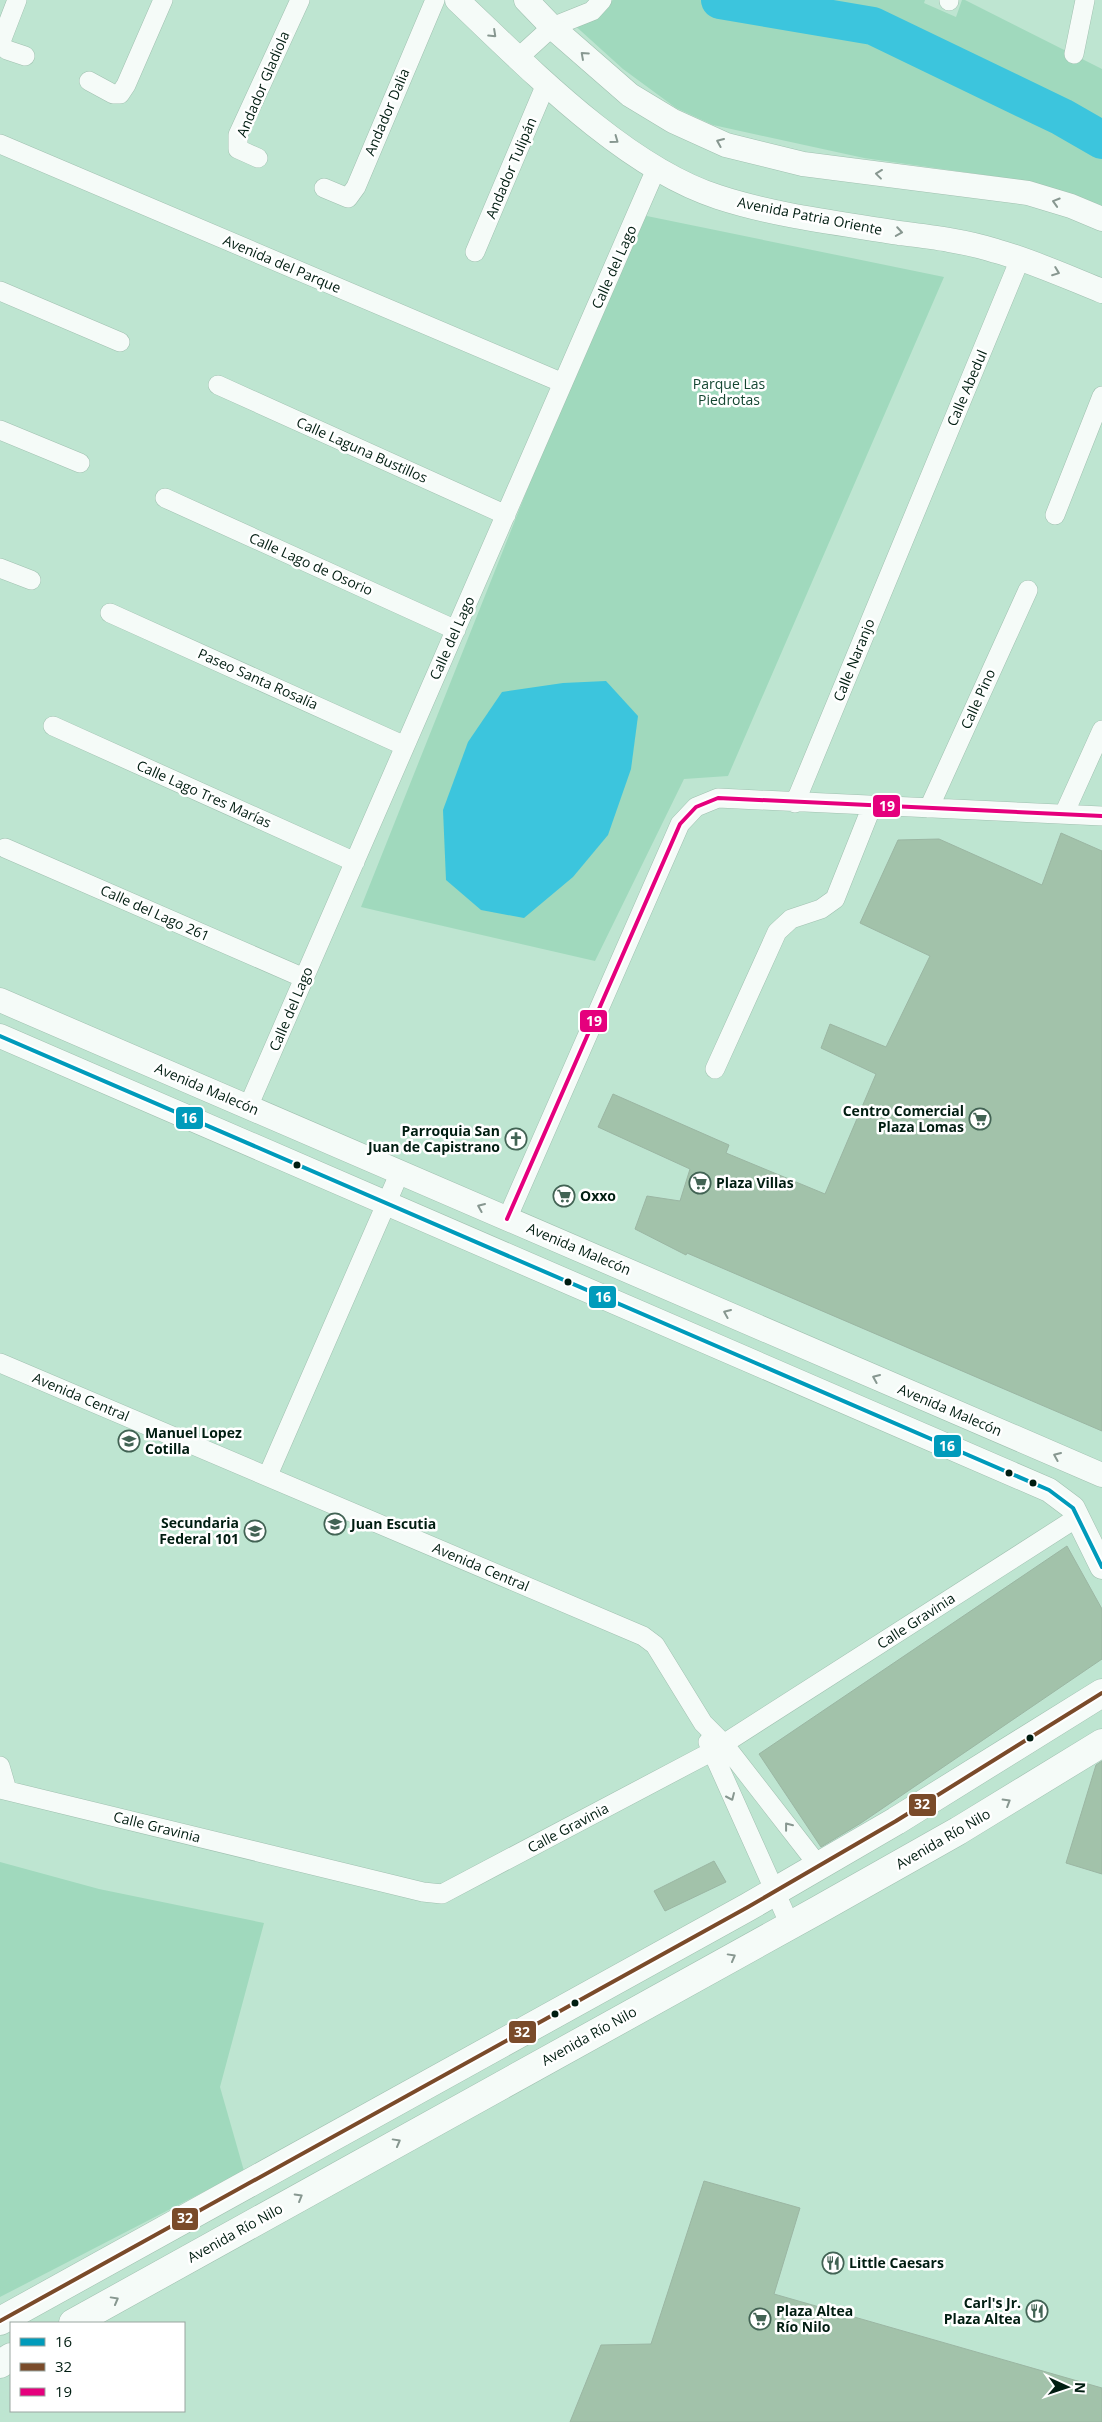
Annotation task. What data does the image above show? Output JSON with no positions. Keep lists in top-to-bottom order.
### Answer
{
  "streets": {
    "main road": ["Avenida Río Nilo"],
    "street": [
      "Andador Gladiola",
      "Andador Dalia",
      "Andador Tulipán",
      "Avenida Patria Oriente",
      "Avenida del Parque",
      "Calle del Lago",
      "Calle Abedul",
      "Calle Laguna Bustillos",
      "Calle Lago de Osorio",
      "Calle Naranjo",
      "Paseo Santa Rosalía",
      "Calle Pino",
      "Calle Lago Tres Marías",
      "Calle del Lago 261",
      "Avenida Malecón",
      "Avenida Central",
      "Calle Gravinia"
    ]
  },
  "crossings": [
    ["Andador Tulipán", "Avenida Patria Oriente"],
    ["Avenida Patria Oriente", "Calle del Lago"],
    ["Avenida Patria Oriente", "Calle Abedul"],
    ["Avenida del Parque", "Calle del Lago"],
    ["Calle del Lago", "Calle Laguna Bustillos"],
    ["Calle del Lago", "Calle Lago de Osorio"],
    ["Calle del Lago", "Paseo Santa Rosalía"],
    ["Calle del Lago", "Calle Lago Tres Marías"],
    ["Calle del Lago", "Calle del Lago 261"],
    ["Calle del Lago", "Avenida Malecón"],
    ["Calle Abedul", "Calle Naranjo"],
    ["Avenida Central", "Calle Gravinia"],
    ["Avenida Central", "Avenida Río Nilo"]
  ],
  "parks": ["Parque Las Piedrotas"],
  "places": {
    "supermarket": [
      "Centro Comercial Plaza Lomas",
      "Plaza Villas",
      "Oxxo",
      "Plaza Altea Río Nilo"
    ],
    "church": ["Parroquia San Juan de Capistrano"],
    "school or university": ["Manuel Lopez Cotilla", "Juan Escutia", "Secundaria Federal 101"],
    "restaurant": ["Little Caesars", "Carl's Jr. Plaza Altea"]
  },
  "lines": ["transit line 19", "transit line 16", "transit line 32"],
  "legend": ["16", "32", "19"],
  "north": "right"
}
